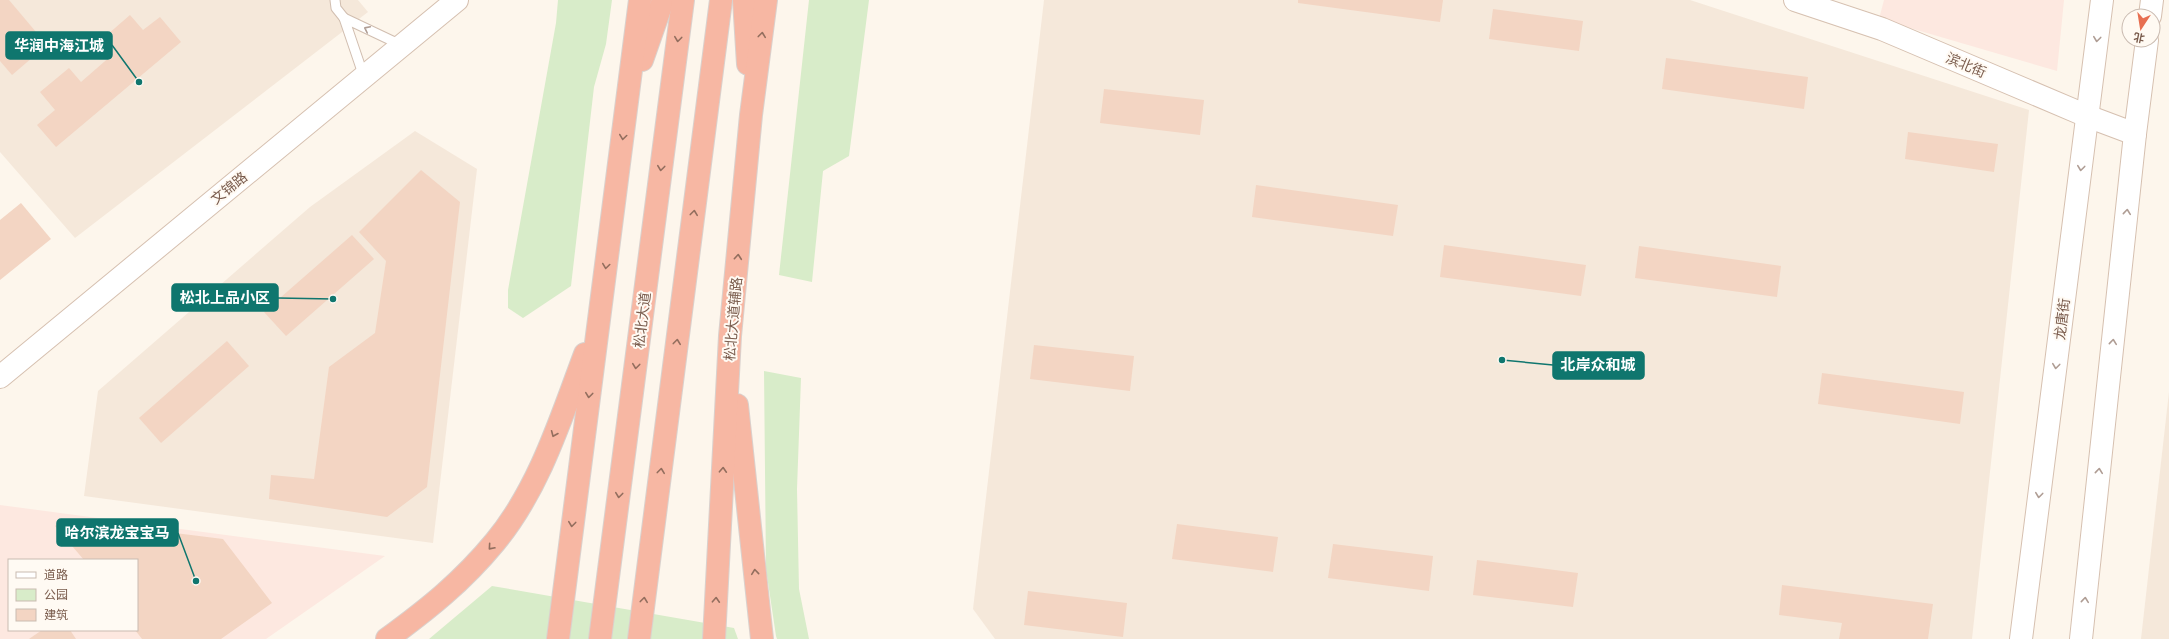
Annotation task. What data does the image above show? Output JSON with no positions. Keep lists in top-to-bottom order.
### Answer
{
  "streets": {
    "highway": ["松北大道辅路", "松北大道"],
    "street": ["滨北街", "文锦路", "龙唐街"]
  },
  "crossings": [
    ["滨北街", "龙唐街"]
  ],
  "places": [
    "华润中海江城",
    "松北上品小区",
    "北岸众和城",
    "哈尔滨龙宝宝马"
  ],
  "legend": ["道路", "公园", "建筑"],
  "north": "bottom"
}
